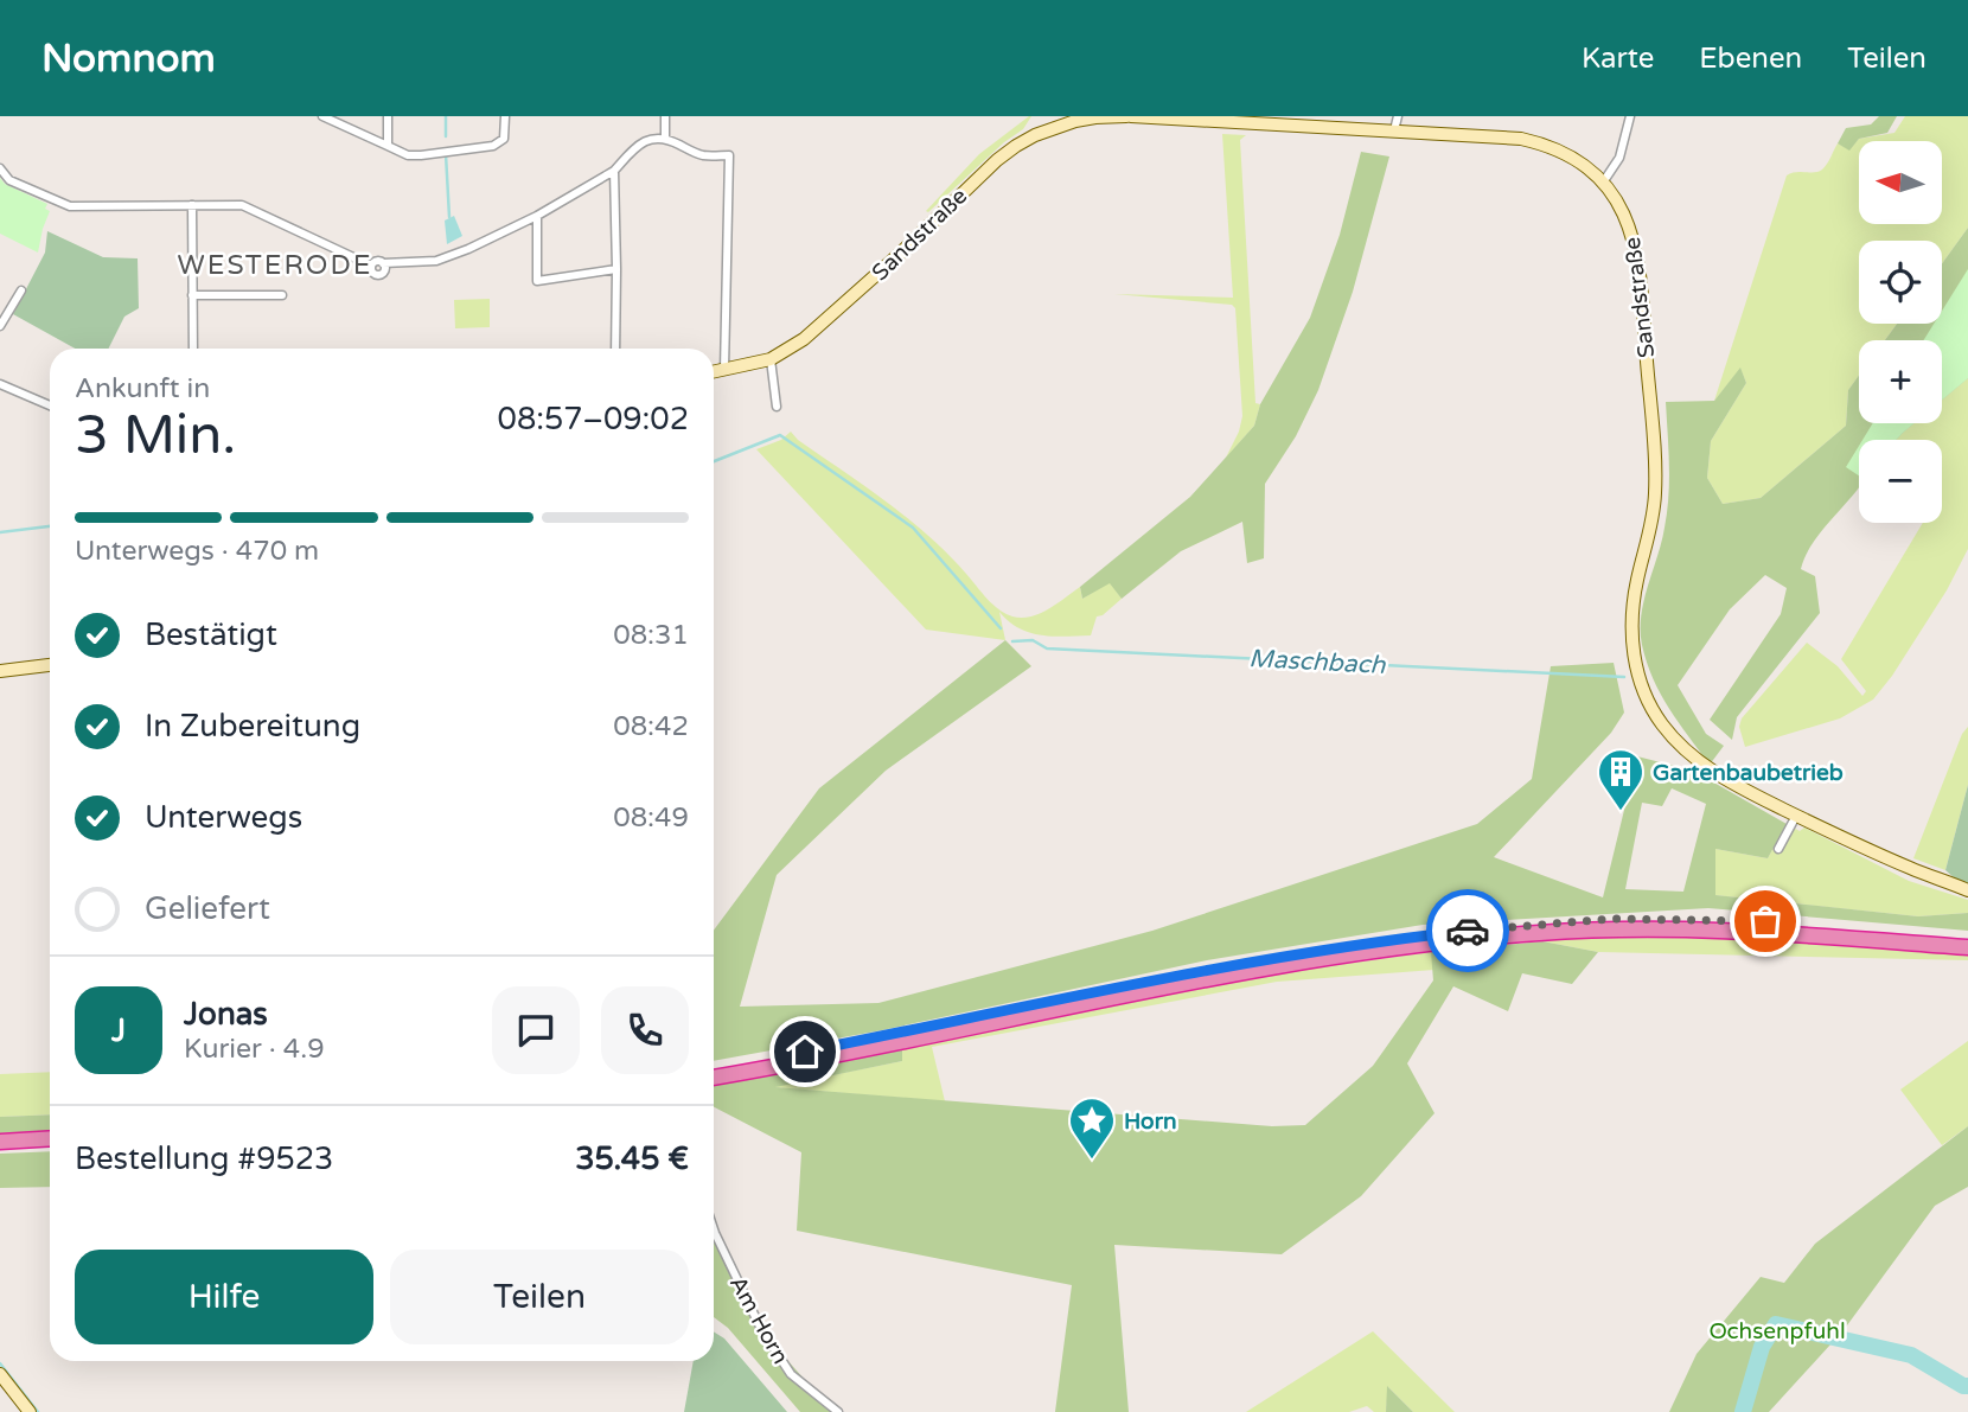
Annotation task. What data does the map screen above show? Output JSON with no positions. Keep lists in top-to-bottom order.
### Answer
{
  "streets": {
    "street": ["Sandstraße", "Am Horn"]
  },
  "districts": ["WESTERODE"],
  "water": ["Maschbach"],
  "parks": ["Ochsenpfuhl"],
  "places": {
    "building": ["Gartenbaubetrieb"],
    "place": ["Horn"]
  },
  "north": "left",
  "page": {
    "header": "Nomnom",
    "nav": ["Karte", "Ebenen", "Teilen"],
    "map_buttons": ["+", "−"],
    "heading": ["3 Min.", "Ankunft in", "08:57–09:02"],
    "panel": [
      "Jonas",
      "Kurier · 4.9",
      "Bestellung #9523",
      "35.45 €"
    ],
    "bar": "Unterwegs · 470 m",
    "list": [
      ["Bestätigt", "08:31"],
      ["In Zubereitung", "08:42"],
      ["Unterwegs", "08:49"],
      "Geliefert"
    ],
    "round": "J",
    "buttons": ["Hilfe", "Teilen"]
  }
}
